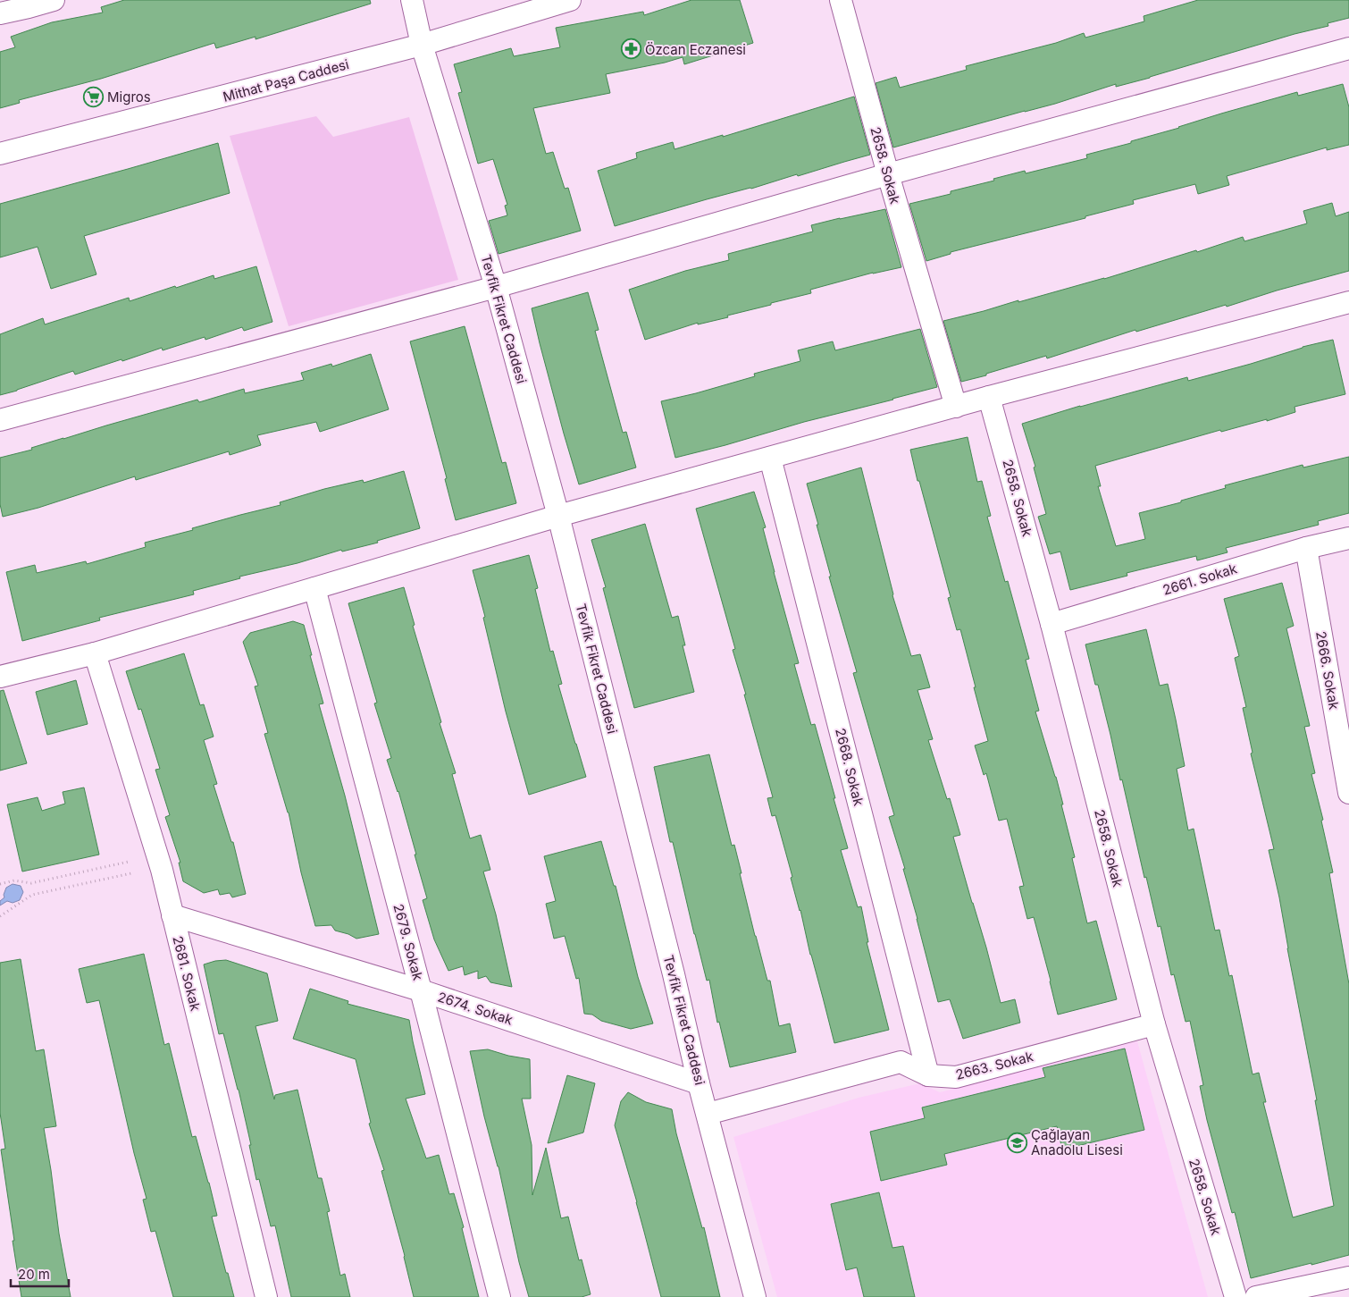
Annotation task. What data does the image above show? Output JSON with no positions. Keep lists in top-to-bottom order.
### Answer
{
  "streets": {
    "street": [
      "Mithat Paşa Caddesi",
      "2658. Sokak",
      "Tevfik Fikret Caddesi",
      "2661. Sokak",
      "2666. Sokak",
      "2668. Sokak",
      "2679. Sokak",
      "2681. Sokak",
      "2674. Sokak",
      "2663. Sokak"
    ]
  },
  "crossings": [
    ["Mithat Paşa Caddesi", "Tevfik Fikret Caddesi"],
    ["2658. Sokak", "2661. Sokak"],
    ["2658. Sokak", "2663. Sokak"],
    ["Tevfik Fikret Caddesi", "2674. Sokak"],
    ["Tevfik Fikret Caddesi", "2663. Sokak"],
    ["2661. Sokak", "2666. Sokak"],
    ["2668. Sokak", "2663. Sokak"],
    ["2679. Sokak", "2674. Sokak"],
    ["2681. Sokak", "2674. Sokak"]
  ],
  "places": {
    "pharmacy": ["Özcan Eczanesi"],
    "supermarket": ["Migros"],
    "school or university": ["Çağlayan Anadolu Lisesi"]
  },
  "scale_bar": "20 m"
}
